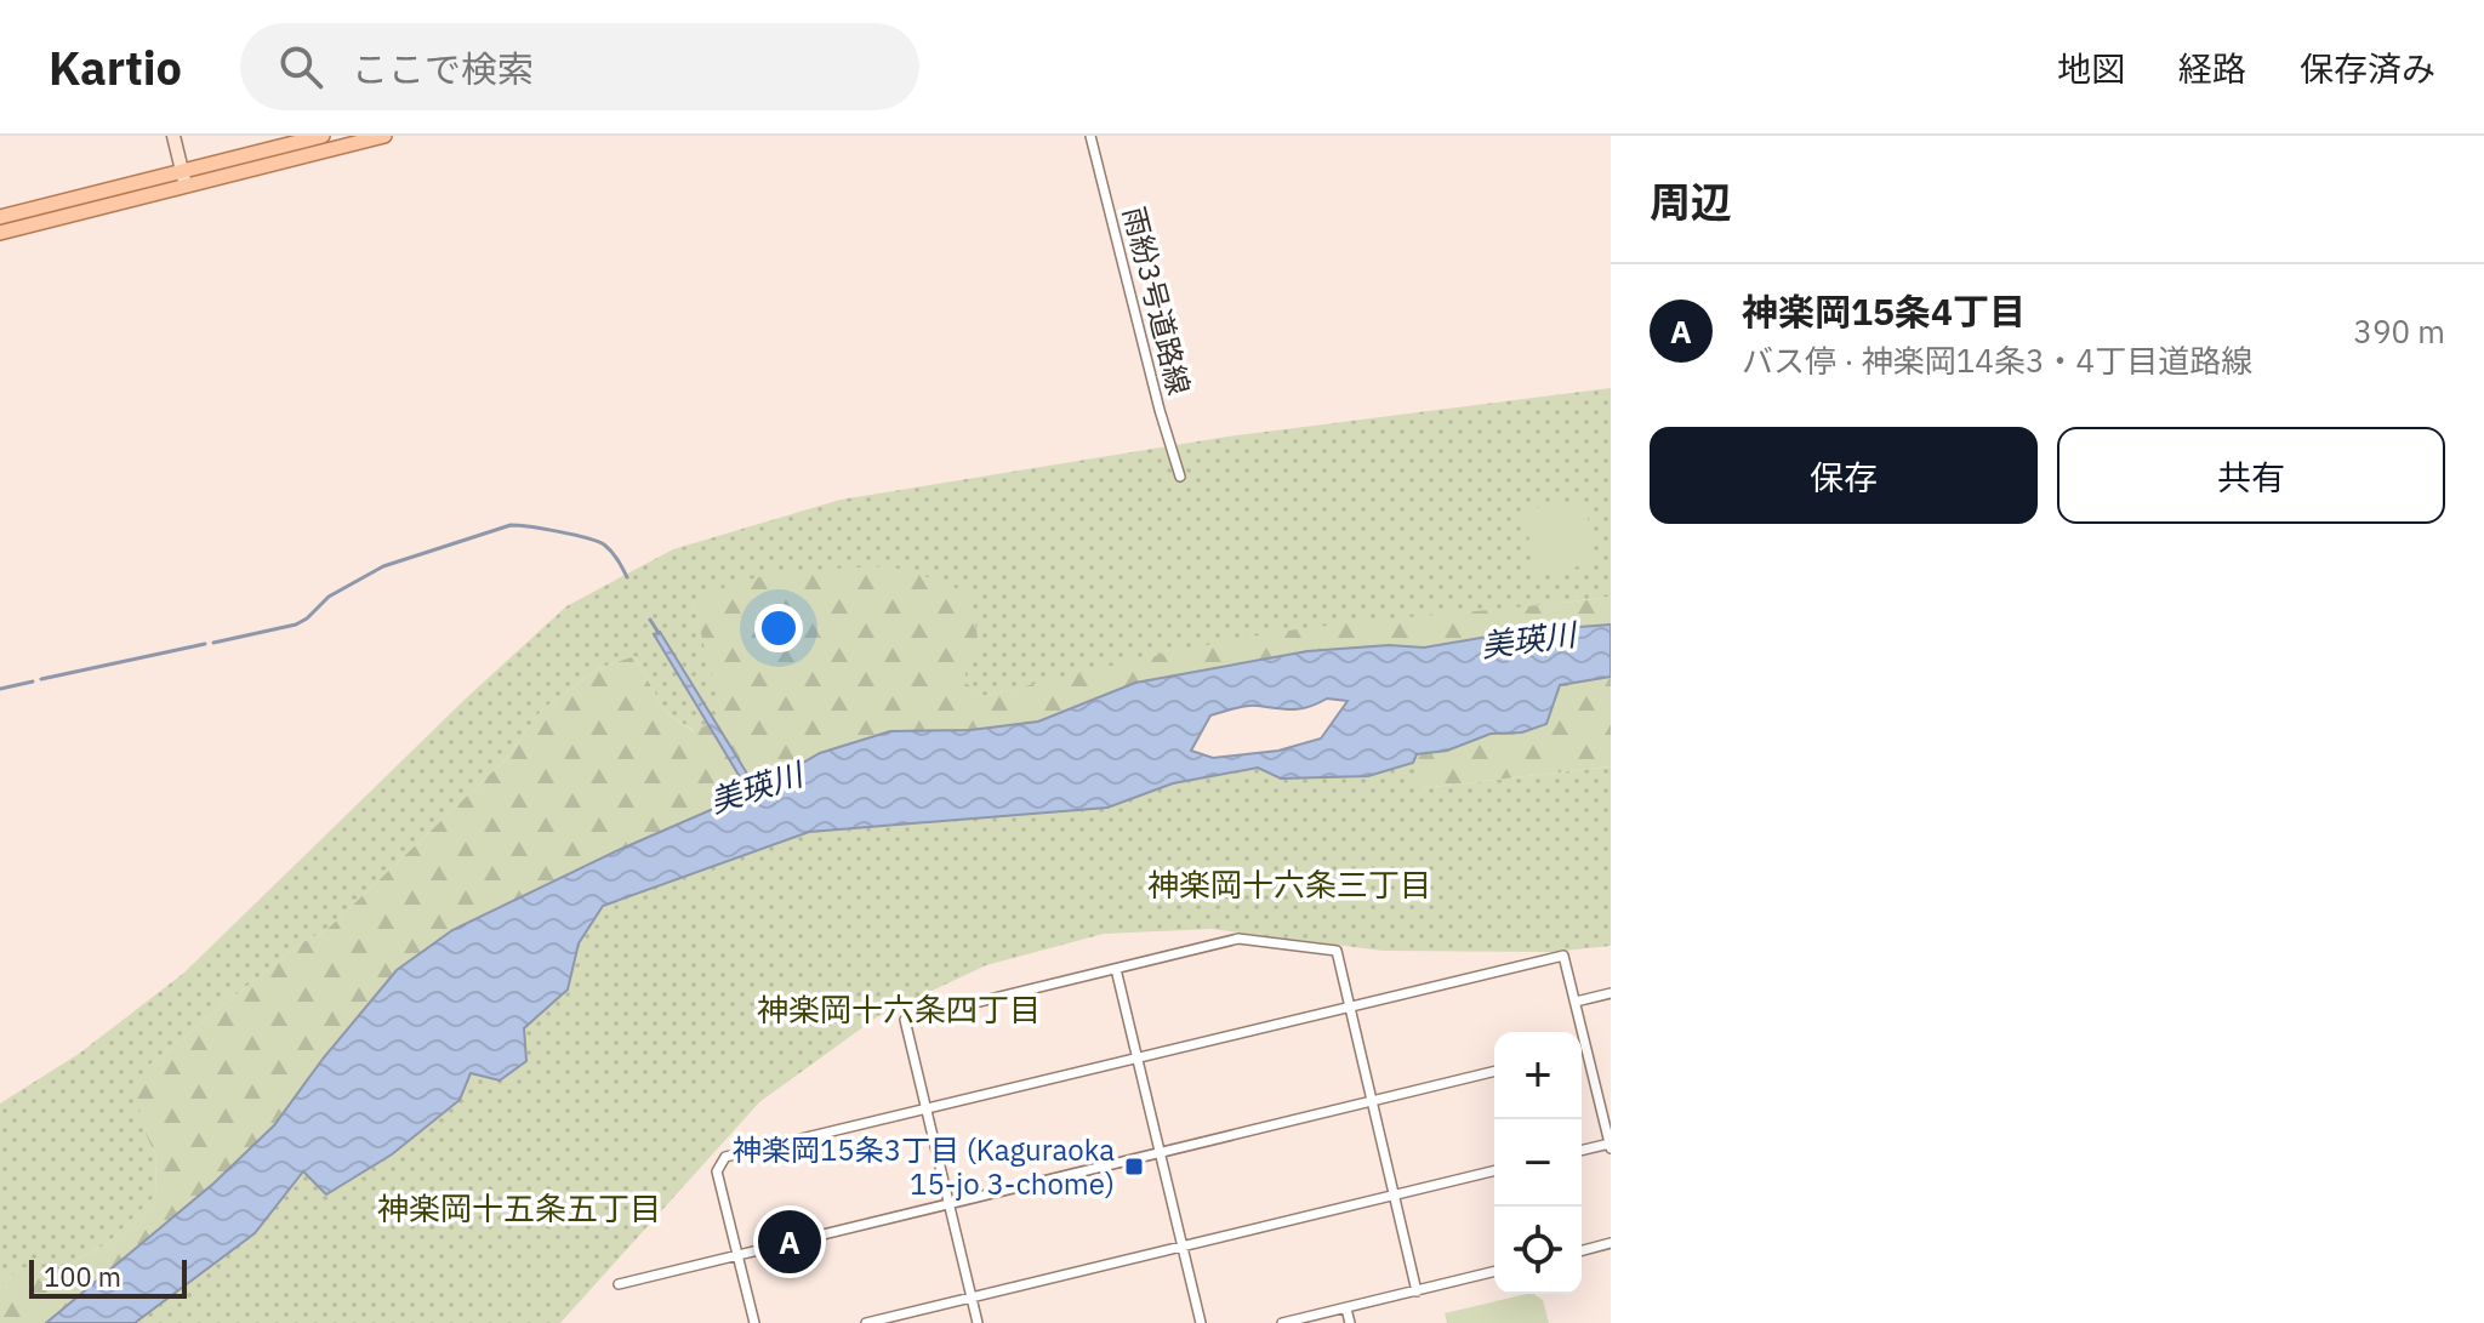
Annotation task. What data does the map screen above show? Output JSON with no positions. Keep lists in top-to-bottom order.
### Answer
{
  "streets": {
    "street": ["雨紛3号道路線"]
  },
  "districts": ["神楽岡十六条三丁目", "神楽岡十六条四丁目", "神楽岡十五条五丁目"],
  "water": ["美瑛川"],
  "places": {
    "transit": ["神楽岡15条3丁目 (Kaguraoka 15-jo 3-chome)"]
  },
  "scale_bar": "100 m",
  "page": {
    "header": "Kartio",
    "search": "ここで検索",
    "nav": ["地図", "経路", "保存済み"],
    "heading": "周辺",
    "list": [
      {
        "mark": "A",
        "name": "神楽岡15条4丁目",
        "note": "バス停 · 神楽岡14条3・4丁目道路線",
        "value": "390 m"
      }
    ],
    "buttons": ["保存", "共有"],
    "map_buttons": ["+", "−"],
    "pins": "A",
    "scale": "100 m"
  }
}
